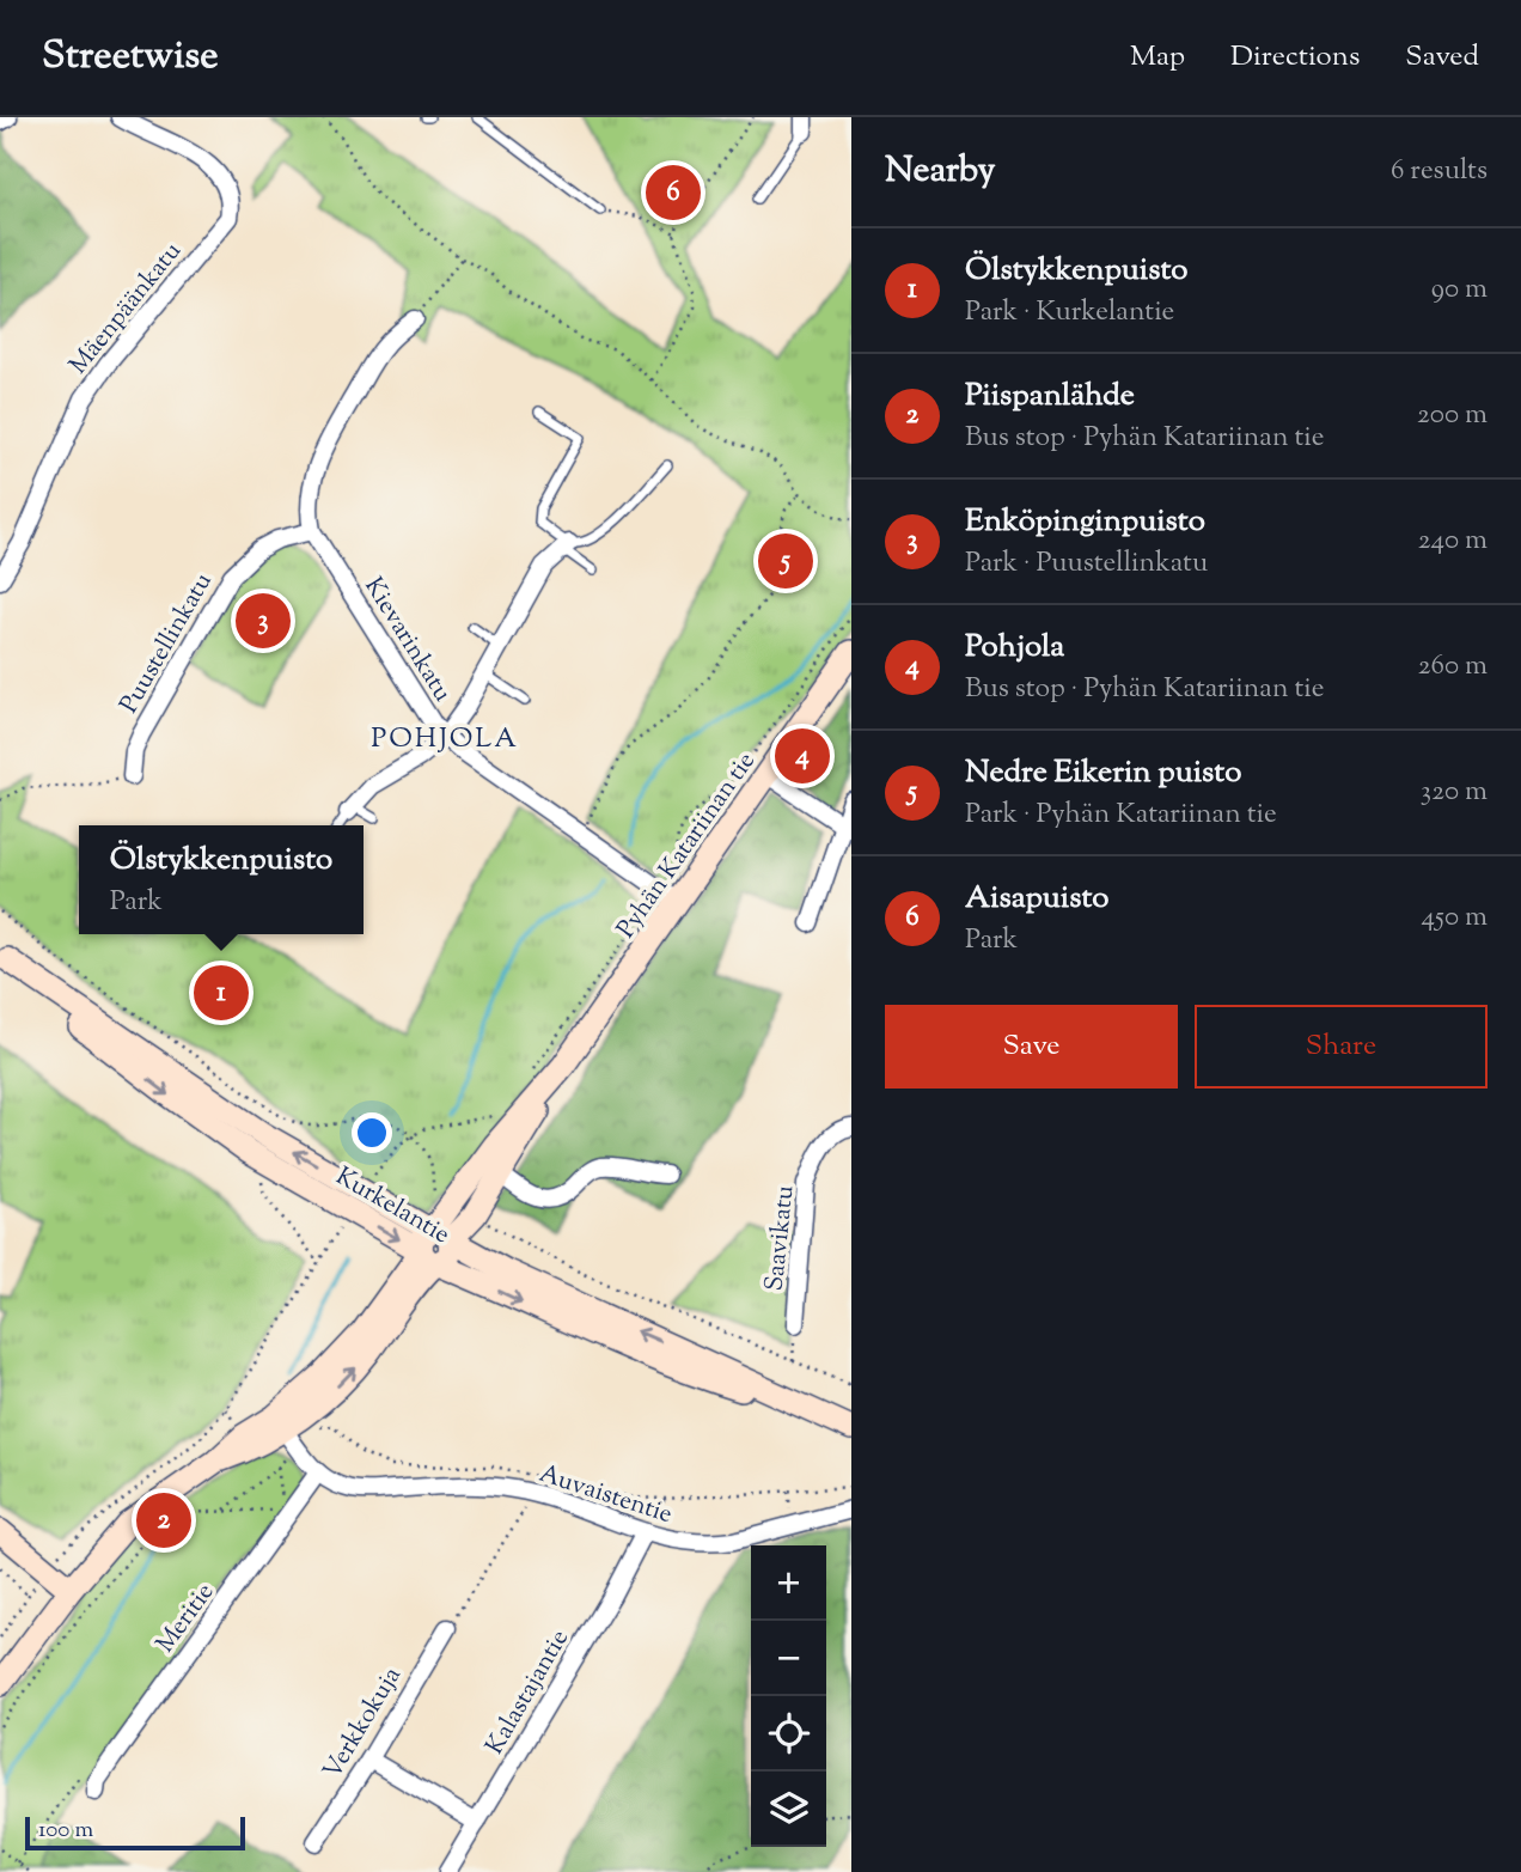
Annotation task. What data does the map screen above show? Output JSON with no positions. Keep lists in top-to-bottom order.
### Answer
{
  "streets": {
    "street": [
      "Mäenpäänkatu",
      "Kievarinkatu",
      "Puustellinkatu",
      "Pyhän Katariinan tie",
      "Kurkelantie",
      "Saavikatu",
      "Auvaistentie",
      "Meritie",
      "Kalastajantie",
      "Verkkokuja"
    ]
  },
  "crossings": [
    ["Kievarinkatu", "Puustellinkatu"],
    ["Kievarinkatu", "Pyhän Katariinan tie"],
    ["Pyhän Katariinan tie", "Kurkelantie"],
    ["Pyhän Katariinan tie", "Auvaistentie"],
    ["Auvaistentie", "Meritie"],
    ["Auvaistentie", "Kalastajantie"]
  ],
  "districts": ["POHJOLA"],
  "scale_bar": "100 m",
  "page": {
    "header": "Streetwise",
    "nav": ["Map", "Directions", "Saved"],
    "heading": ["Nearby", "6 results"],
    "pins": [
      "6",
      "5",
      "3",
      "4",
      "1",
      "2"
    ],
    "list": [
      {
        "mark": "1",
        "name": "Ölstykkenpuisto",
        "note": "Park · Kurkelantie",
        "value": "90 m"
      },
      {
        "mark": "2",
        "name": "Piispanlähde",
        "note": "Bus stop · Pyhän Katariinan tie",
        "value": "200 m"
      },
      {
        "mark": "3",
        "name": "Enköpinginpuisto",
        "note": "Park · Puustellinkatu",
        "value": "240 m"
      },
      {
        "mark": "4",
        "name": "Pohjola",
        "note": "Bus stop · Pyhän Katariinan tie",
        "value": "260 m"
      },
      {
        "mark": "5",
        "name": "Nedre Eikerin puisto",
        "note": "Park · Pyhän Katariinan tie",
        "value": "320 m"
      },
      {
        "mark": "6",
        "name": "Aisapuisto",
        "note": "Park",
        "value": "450 m"
      }
    ],
    "popup": ["Ölstykkenpuisto", "Park"],
    "buttons": ["Save", "Share"],
    "map_buttons": ["+", "−"],
    "scale": "100 m"
  }
}
